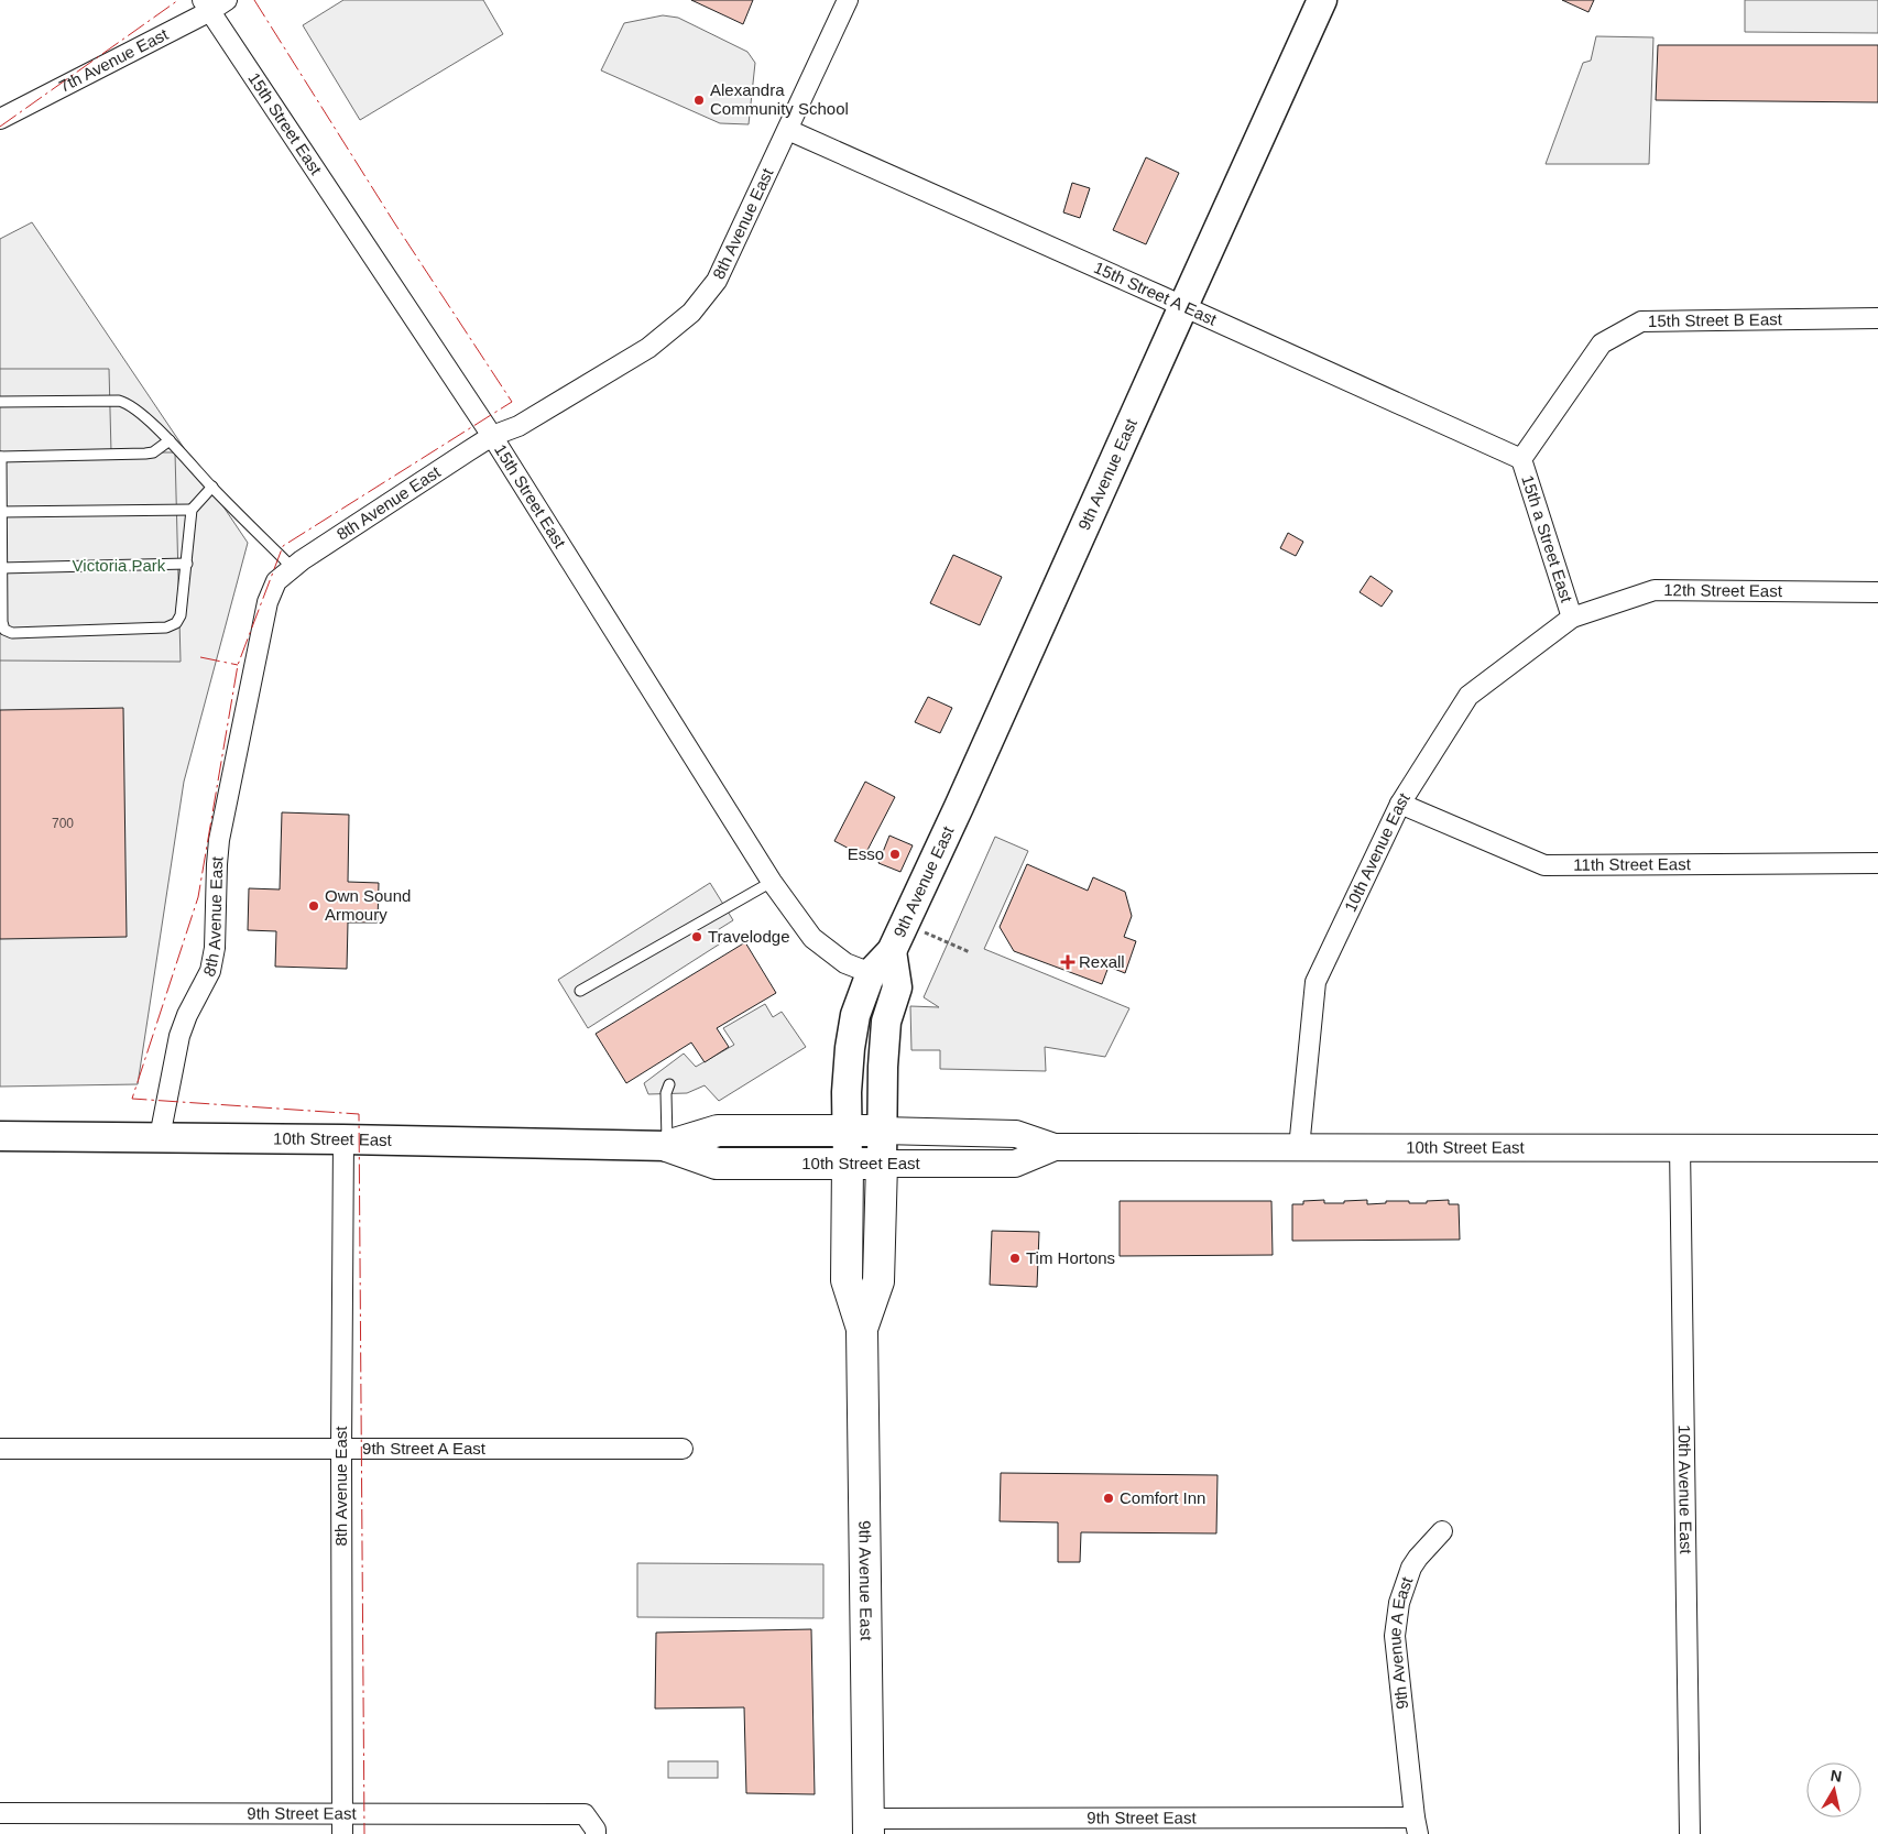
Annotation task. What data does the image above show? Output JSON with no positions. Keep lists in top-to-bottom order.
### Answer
{
  "streets": {
    "highway": ["9th Avenue East", "10th Street East"],
    "street": [
      "7th Avenue East",
      "15th Street East",
      "8th Avenue East",
      "15th Street A East",
      "15th Street B East",
      "15th a Street East",
      "12th Street East",
      "10th Avenue East",
      "11th Street East",
      "9th Street A East",
      "9th Avenue A East",
      "9th Street East"
    ]
  },
  "crossings": [
    ["7th Avenue East", "15th Street East"],
    ["15th Street East", "8th Avenue East"],
    ["15th Street East", "9th Avenue East"],
    ["8th Avenue East", "15th Street A East"],
    ["8th Avenue East", "10th Street East"],
    ["8th Avenue East", "9th Street A East"],
    ["8th Avenue East", "9th Street East"],
    ["15th Street A East", "15th Street B East"],
    ["15th Street A East", "9th Avenue East"],
    ["15th Street A East", "15th a Street East"],
    ["15th Street B East", "15th a Street East"],
    ["9th Avenue East", "10th Street East"],
    ["9th Avenue East", "9th Street East"],
    ["15th a Street East", "12th Street East"],
    ["15th a Street East", "10th Avenue East"],
    ["12th Street East", "10th Avenue East"],
    ["10th Avenue East", "11th Street East"],
    ["10th Avenue East", "10th Street East"],
    ["9th Avenue A East", "9th Street East"]
  ],
  "parks": ["Victoria Park"],
  "places": {
    "other": [
      "Alexandra Community School",
      "Esso",
      "Own Sound Armoury",
      "Travelodge",
      "Tim Hortons",
      "Comfort Inn"
    ],
    "health": ["Rexall"]
  },
  "house_numbers": ["700"],
  "north": "top"
}
